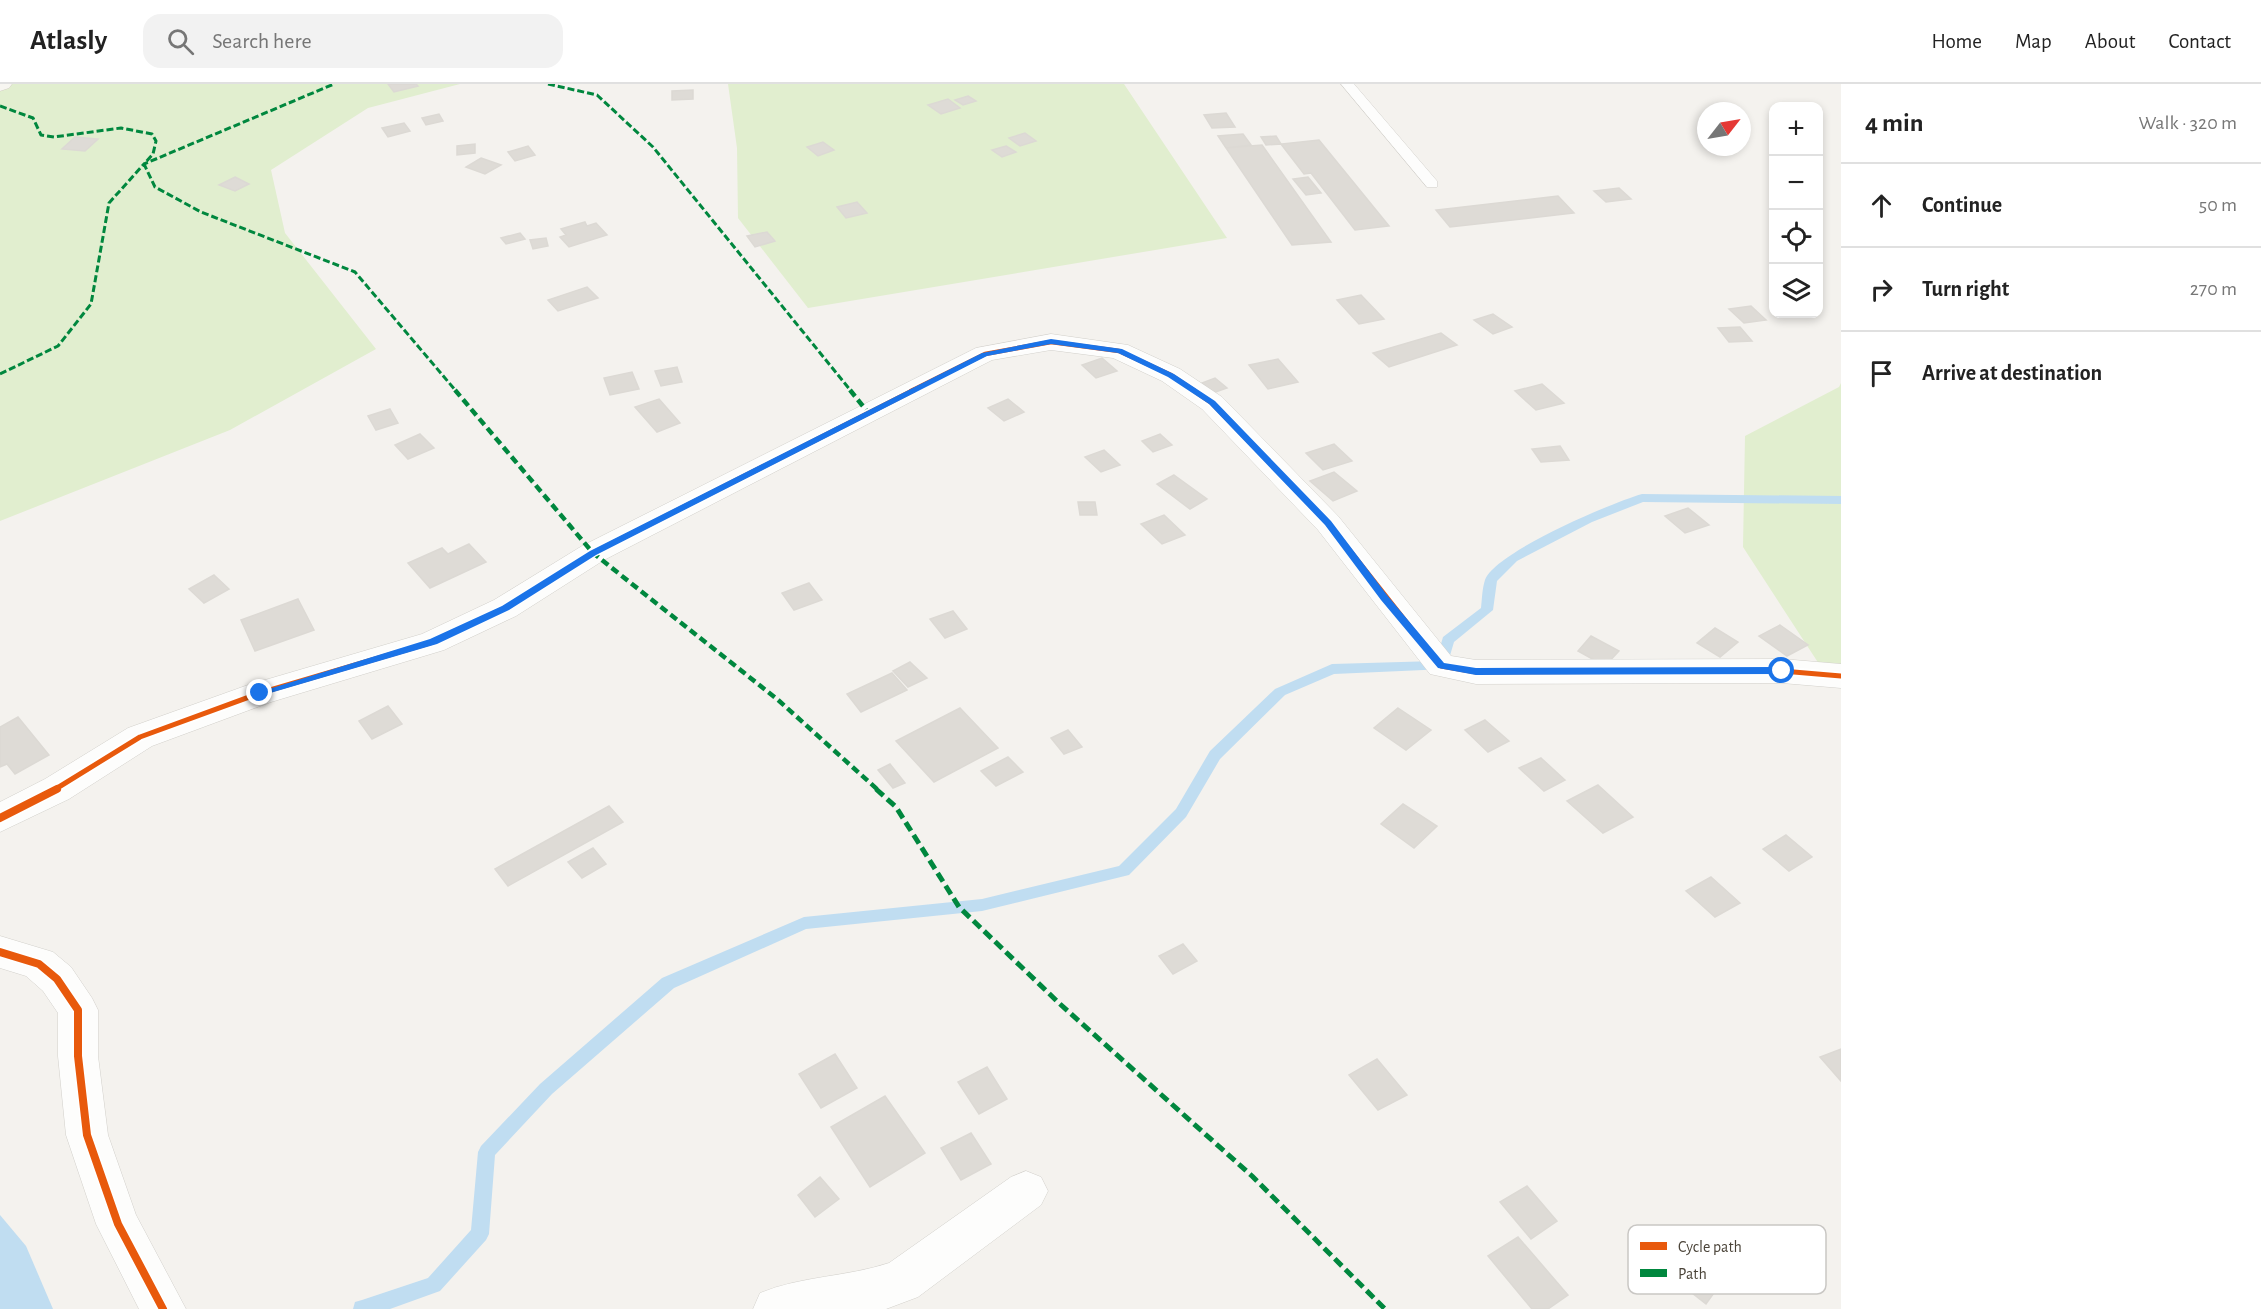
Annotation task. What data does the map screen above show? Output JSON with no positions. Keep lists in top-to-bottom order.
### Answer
{
  "legend": ["Cycle path", "Path"],
  "north": "top right",
  "page": {
    "header": "Atlasly",
    "search": "Search here",
    "nav": [
      "Home",
      "Map",
      "About",
      "Contact"
    ],
    "heading": ["4 min", "Walk · 320 m"],
    "map_buttons": ["+", "−"],
    "list": [
      ["Continue", "50 m"],
      ["Turn right", "270 m"],
      "Arrive at destination"
    ]
  }
}
